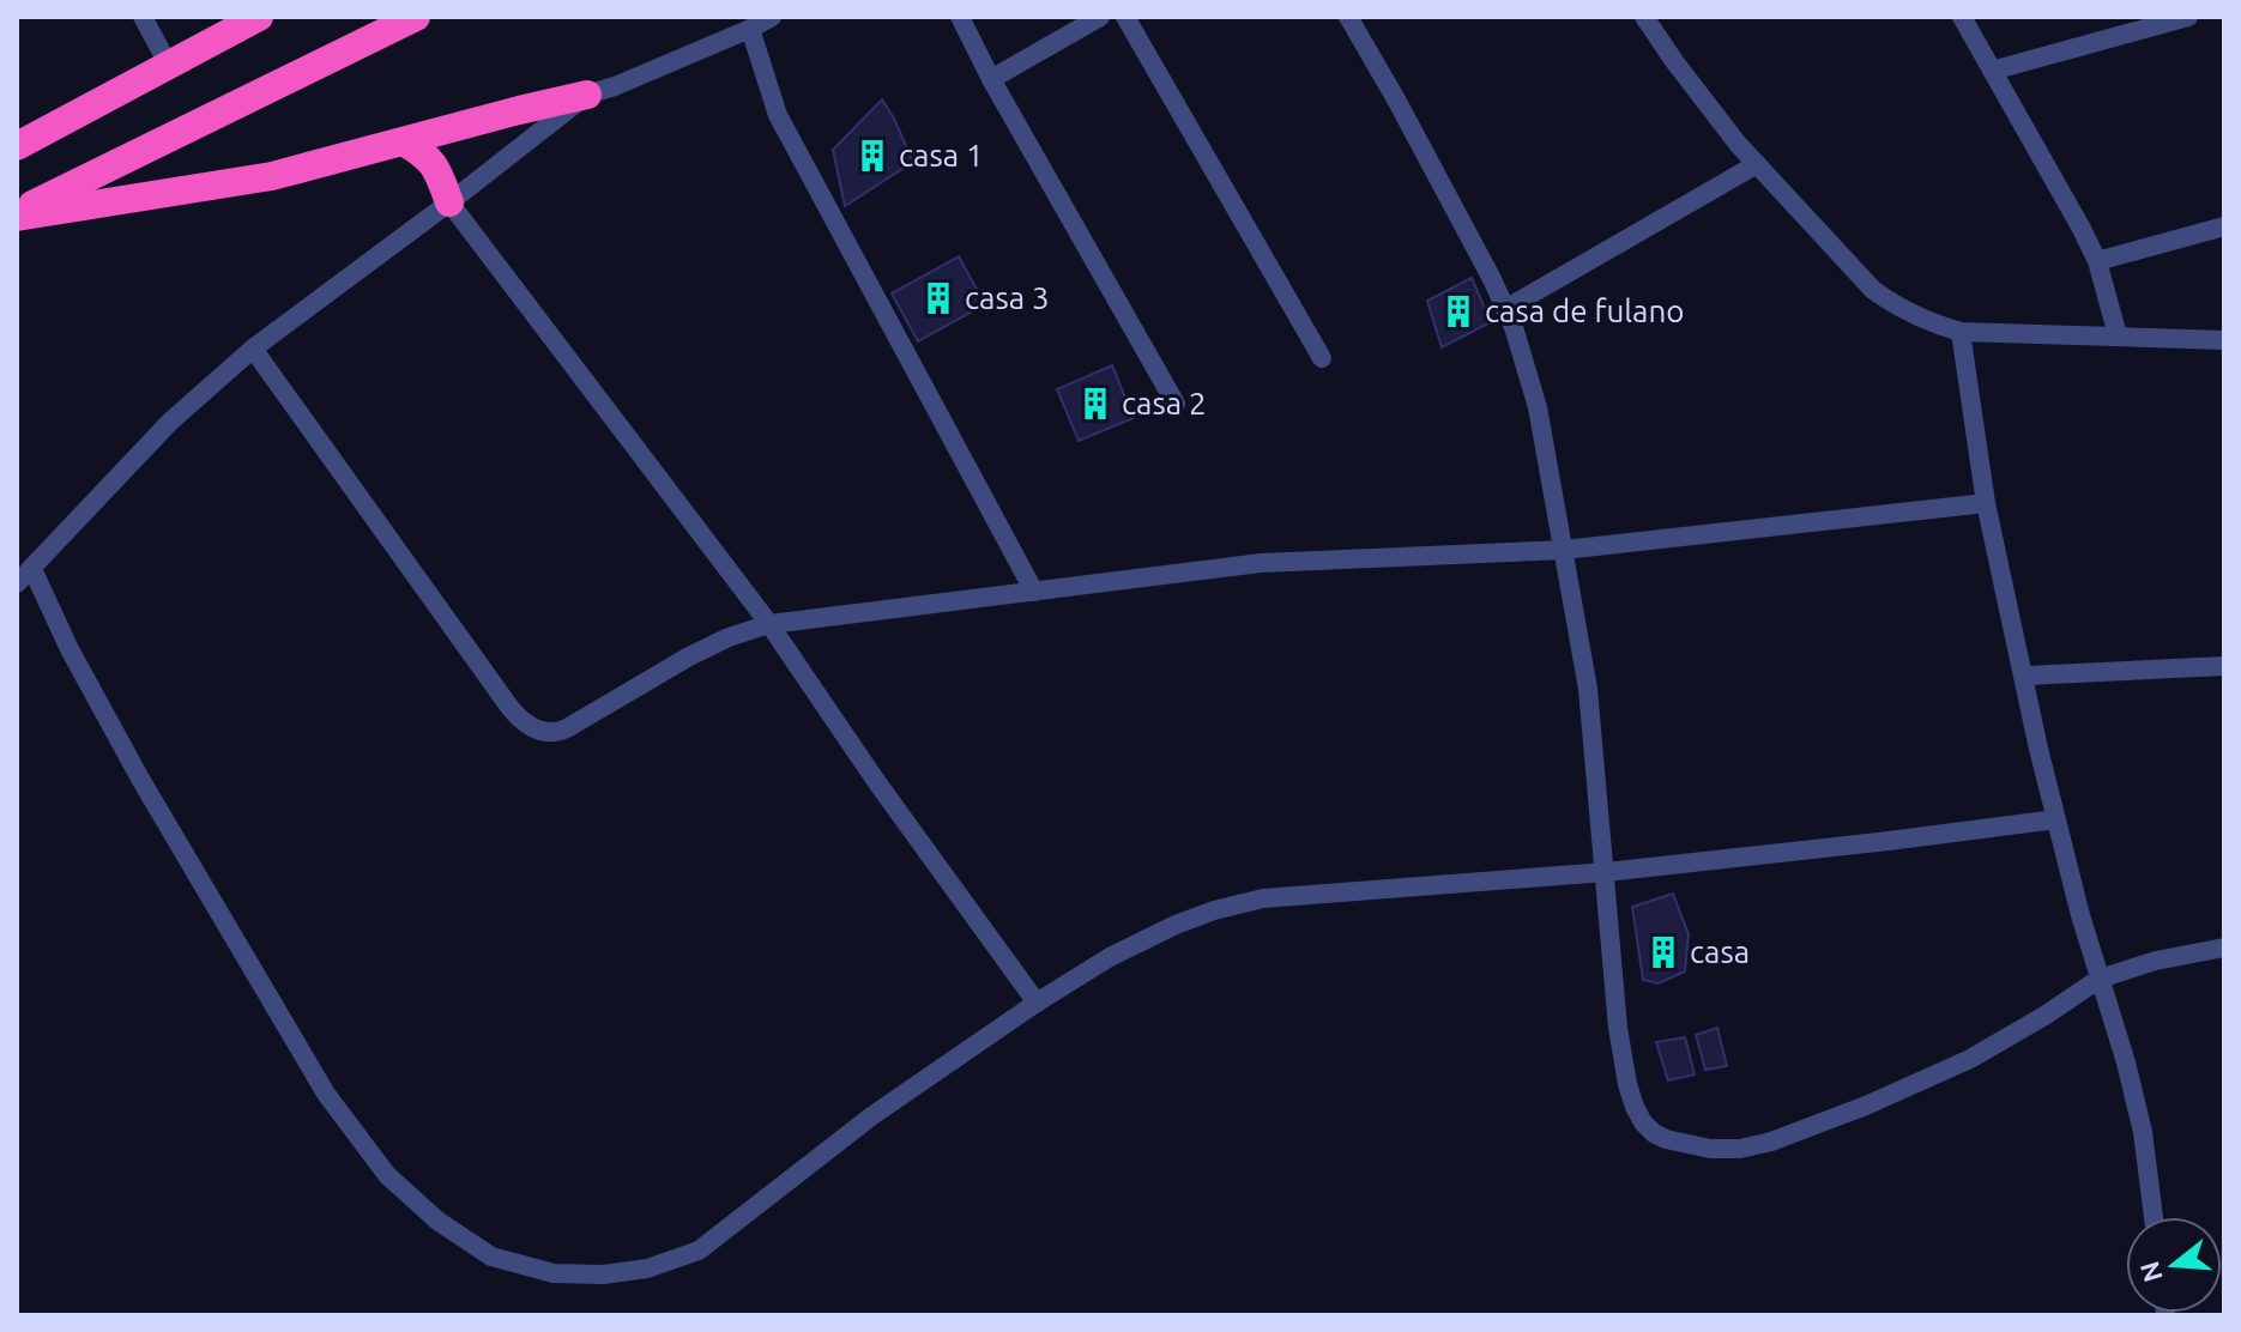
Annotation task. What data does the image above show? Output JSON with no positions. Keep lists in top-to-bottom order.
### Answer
{
  "places": {
    "building": [
      "casa 1",
      "casa 3",
      "casa de fulano",
      "casa 2",
      "casa"
    ]
  },
  "north": "left"
}
